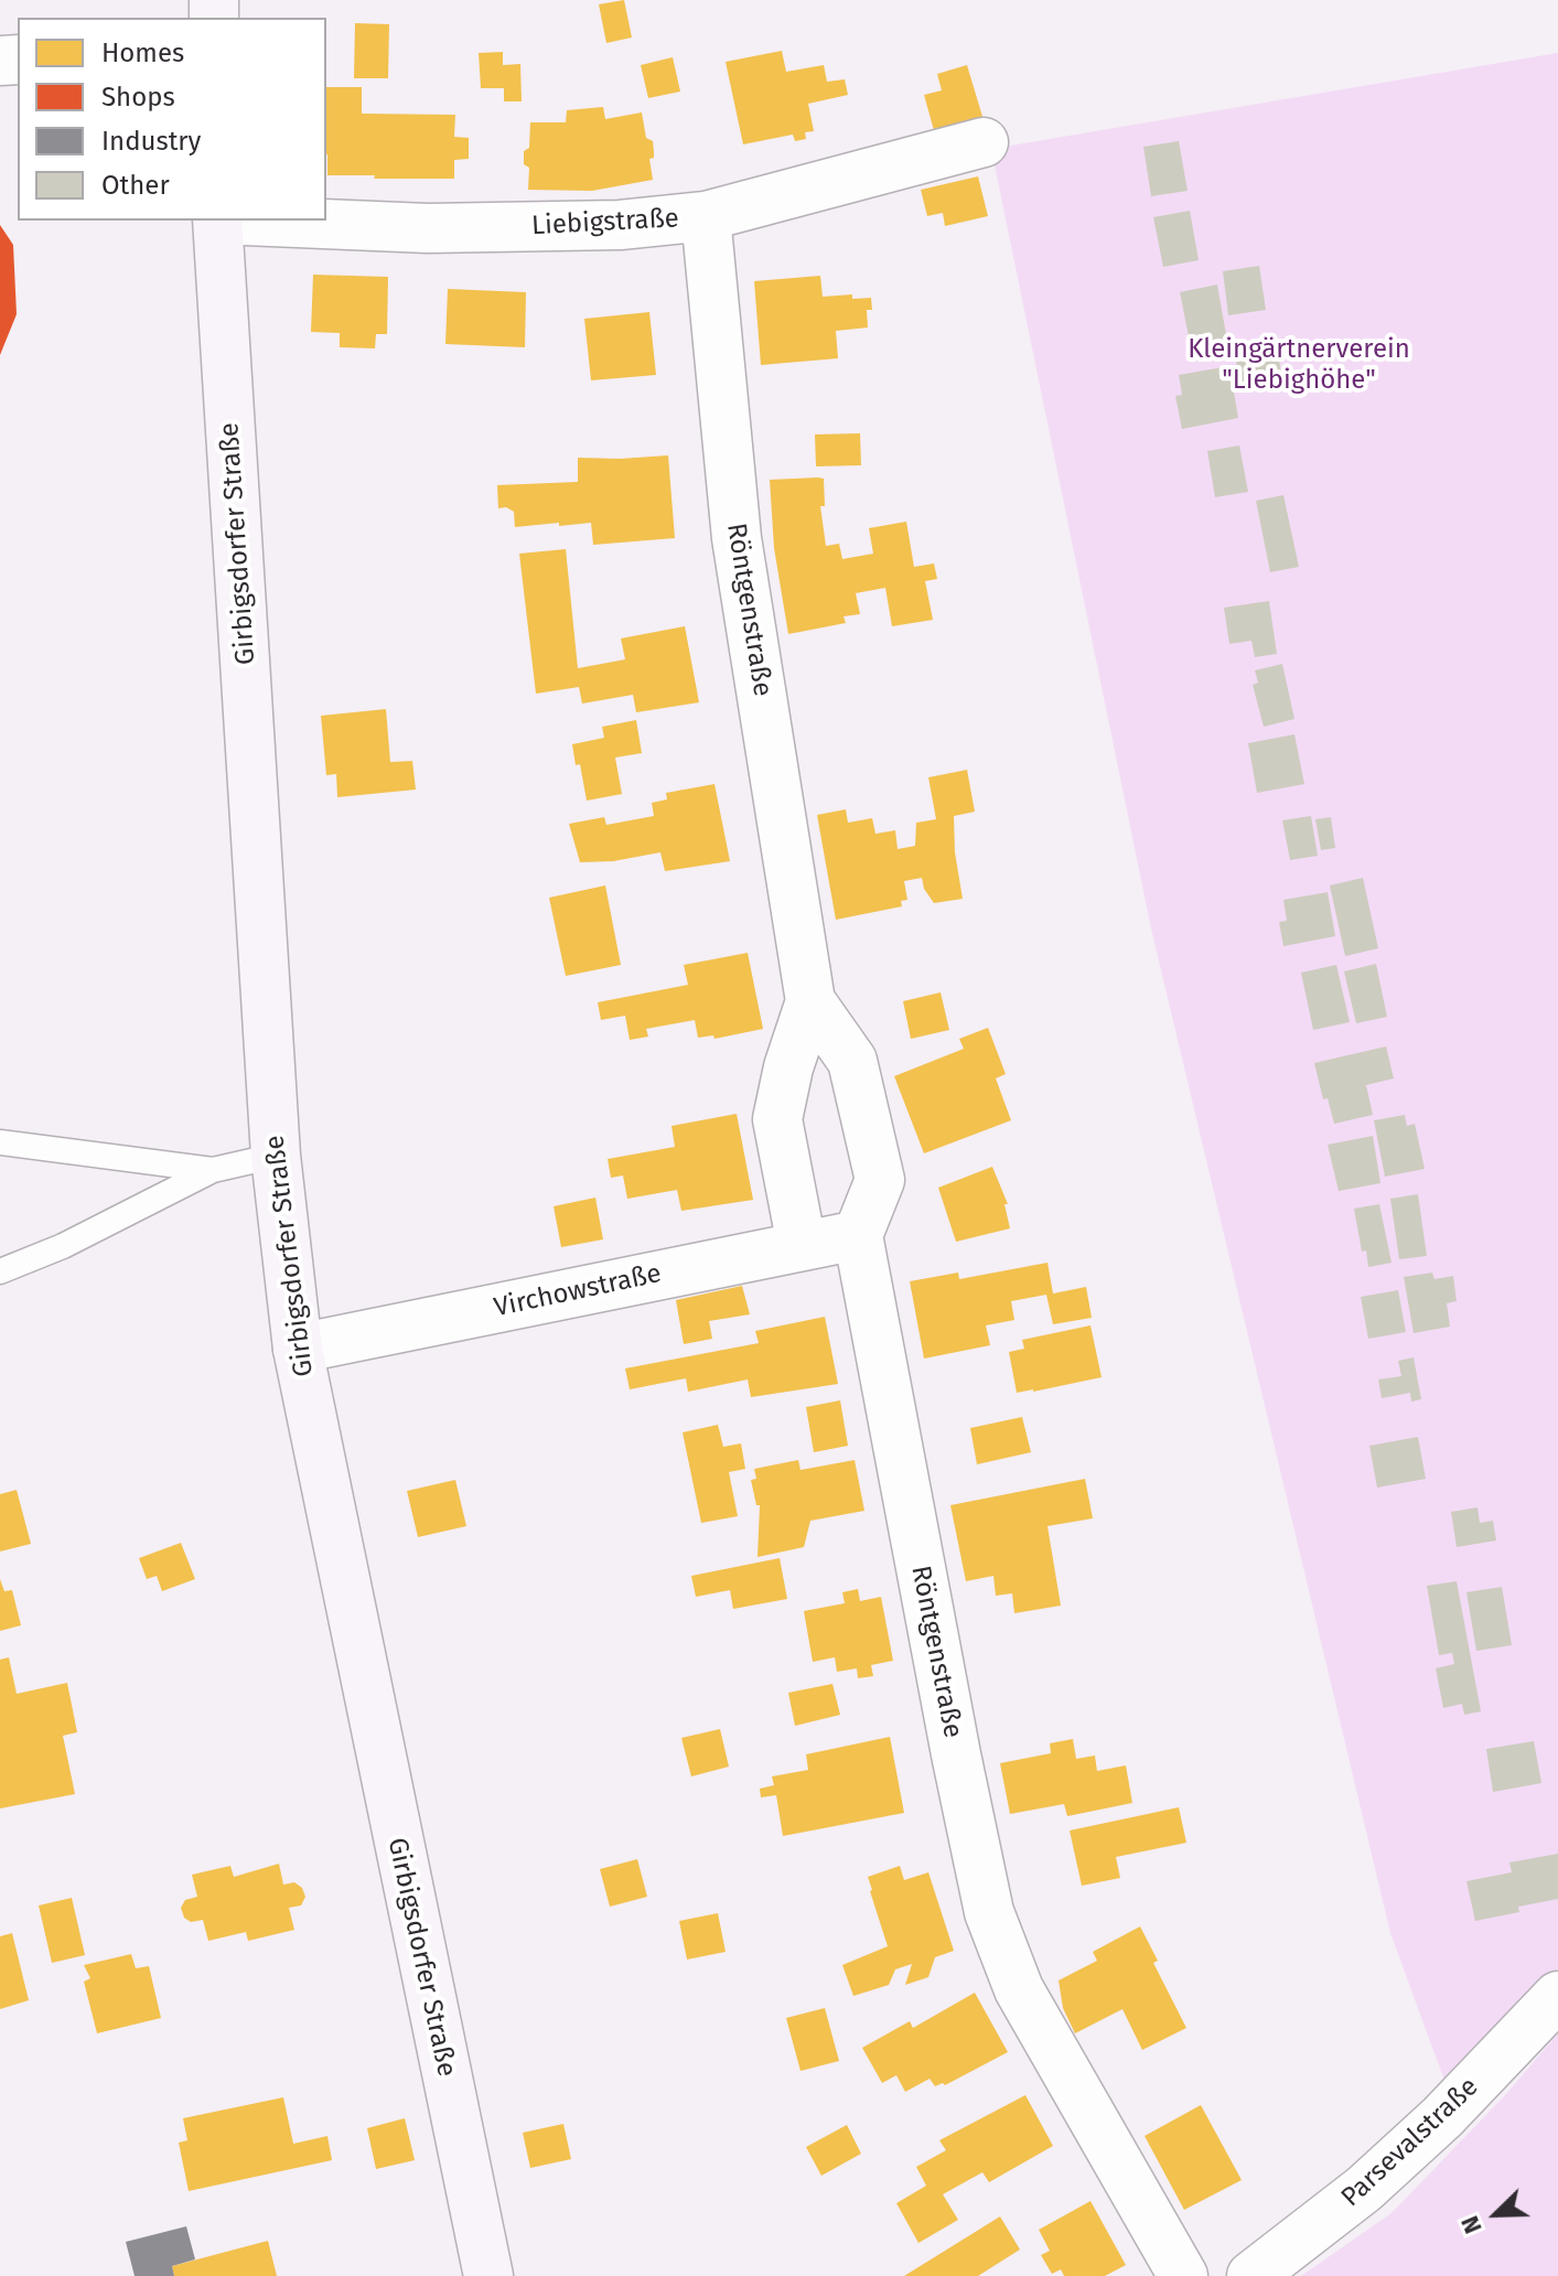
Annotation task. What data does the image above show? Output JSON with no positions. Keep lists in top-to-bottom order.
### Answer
{
  "streets": {
    "street": [
      "Liebigstraße",
      "Girbigsdorfer Straße",
      "Röntgenstraße",
      "Virchowstraße",
      "Parsevalstraße"
    ]
  },
  "crossings": [
    ["Liebigstraße", "Röntgenstraße"],
    ["Girbigsdorfer Straße", "Virchowstraße"],
    ["Röntgenstraße", "Virchowstraße"]
  ],
  "parks": ["Kleingärtnerverein \"Liebighöhe\""],
  "legend": [
    "Homes",
    "Shops",
    "Industry",
    "Other"
  ],
  "north": "bottom left"
}
